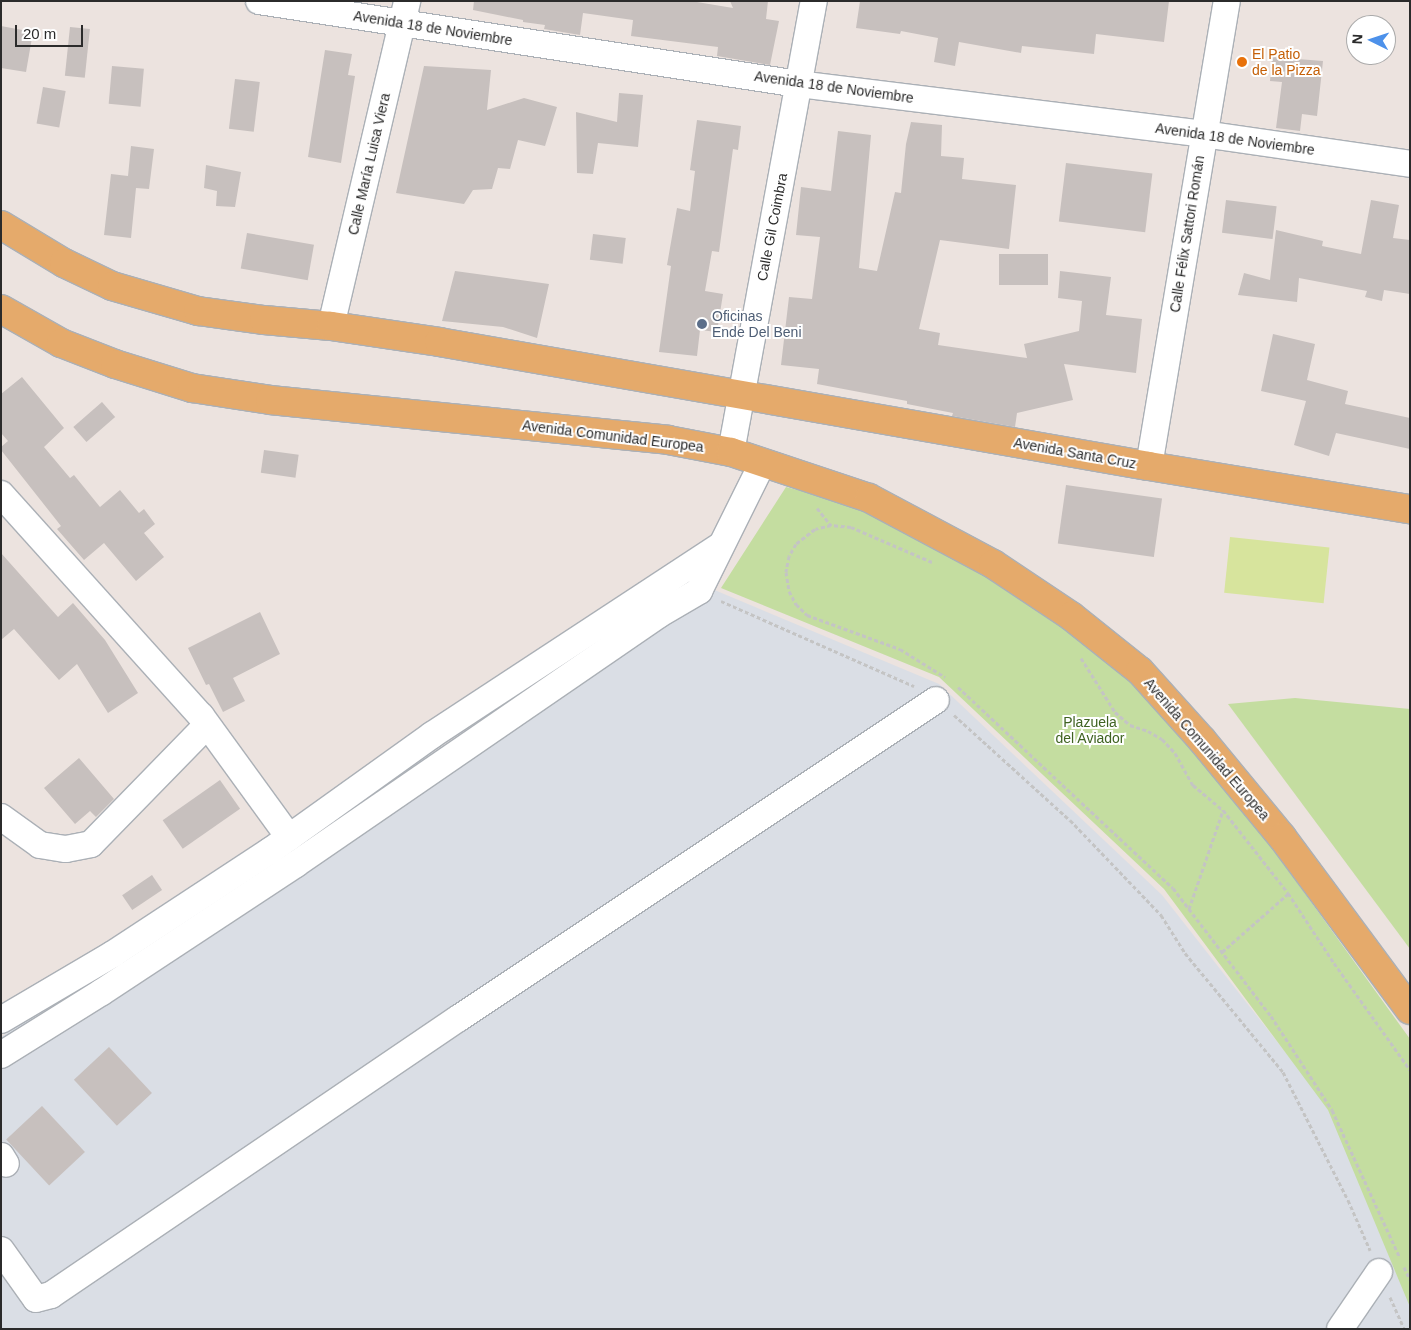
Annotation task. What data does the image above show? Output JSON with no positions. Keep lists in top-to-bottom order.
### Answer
{
  "streets": {
    "main road": ["Avenida Comunidad Europea", "Avenida Santa Cruz"],
    "street": [
      "Avenida 18 de Noviembre",
      "Calle María Luisa Viera",
      "Calle Gil Coimbra",
      "Calle Félix Sattori Román"
    ]
  },
  "crossings": [
    ["Avenida 18 de Noviembre", "Calle María Luisa Viera"],
    ["Avenida 18 de Noviembre", "Calle Gil Coimbra"],
    ["Avenida 18 de Noviembre", "Calle Félix Sattori Román"],
    ["Calle María Luisa Viera", "Avenida Santa Cruz"],
    ["Calle Gil Coimbra", "Avenida Comunidad Europea"],
    ["Calle Gil Coimbra", "Avenida Santa Cruz"],
    ["Calle Félix Sattori Román", "Avenida Santa Cruz"]
  ],
  "parks": ["Plazuela del Aviador"],
  "places": ["El Patio de la Pizza", "Oficinas Ende Del Beni"],
  "scale_bar": "20 m",
  "north": "left"
}
